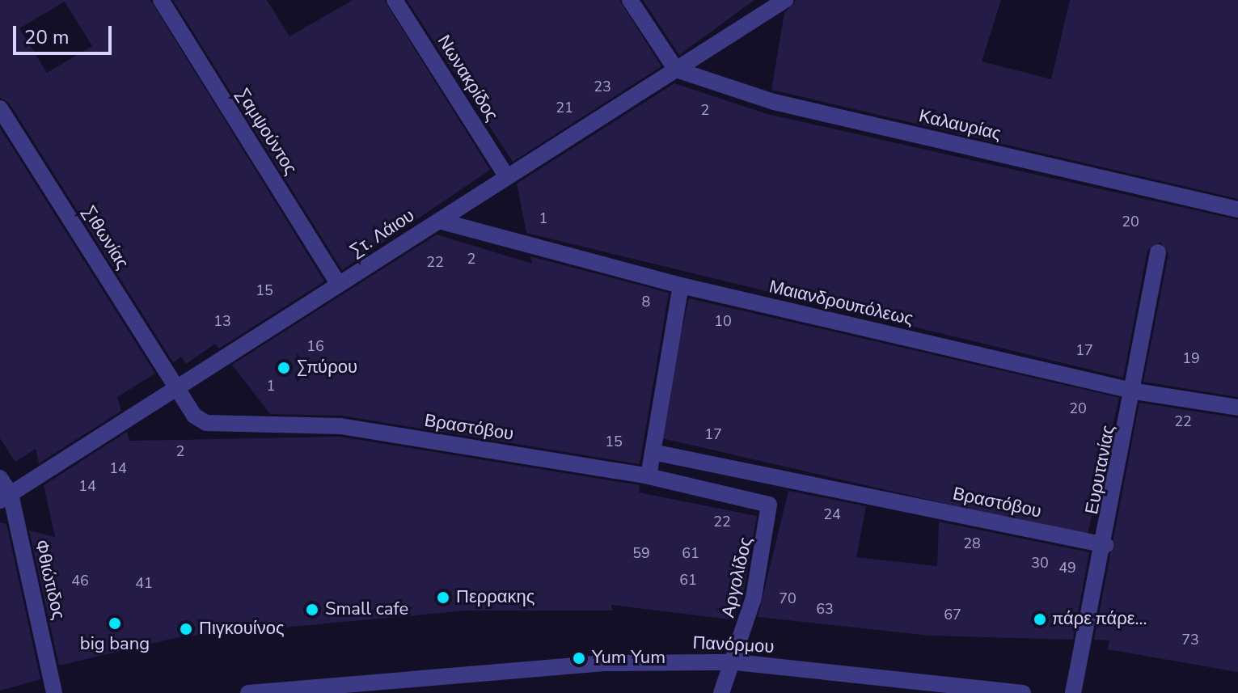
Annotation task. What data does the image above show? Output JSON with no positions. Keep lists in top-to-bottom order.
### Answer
{
  "streets": {
    "street": [
      "Νωνακρίδος",
      "Καλαυρίας",
      "Σαμψούντος",
      "Στ. Λάιου",
      "Σιθωνίας",
      "Μαιανδρουπόλεως",
      "Βραστόβου",
      "Ευρυτανίας",
      "Αργολίδος",
      "Φθιώτιδος",
      "Πανόρμου"
    ]
  },
  "crossings": [
    ["Νωνακρίδος", "Στ. Λάιου"],
    ["Καλαυρίας", "Στ. Λάιου"],
    ["Σαμψούντος", "Στ. Λάιου"],
    ["Στ. Λάιου", "Σιθωνίας"],
    ["Στ. Λάιου", "Μαιανδρουπόλεως"],
    ["Στ. Λάιου", "Βραστόβου"],
    ["Στ. Λάιου", "Φθιώτιδος"],
    ["Σιθωνίας", "Βραστόβου"],
    ["Μαιανδρουπόλεως", "Ευρυτανίας"],
    ["Βραστόβου", "Ευρυτανίας"],
    ["Βραστόβου", "Αργολίδος"],
    ["Αργολίδος", "Πανόρμου"]
  ],
  "places": [
    "Σπύρου",
    "Περρακης",
    "Small cafe",
    "πάρε πάρε...",
    "big bang",
    "Πιγκουίνος",
    "Yum Yum"
  ],
  "house_numbers": [
    "23",
    "21",
    "2",
    "1",
    "20",
    "2",
    "22",
    "15",
    "8",
    "13",
    "10",
    "16",
    "17",
    "19",
    "1",
    "20",
    "22",
    "17",
    "15",
    "2",
    "14",
    "14",
    "24",
    "22",
    "28",
    "59",
    "61",
    "30",
    "49",
    "61",
    "46",
    "41",
    "70",
    "63",
    "67",
    "73"
  ],
  "scale_bar": "20 m"
}
